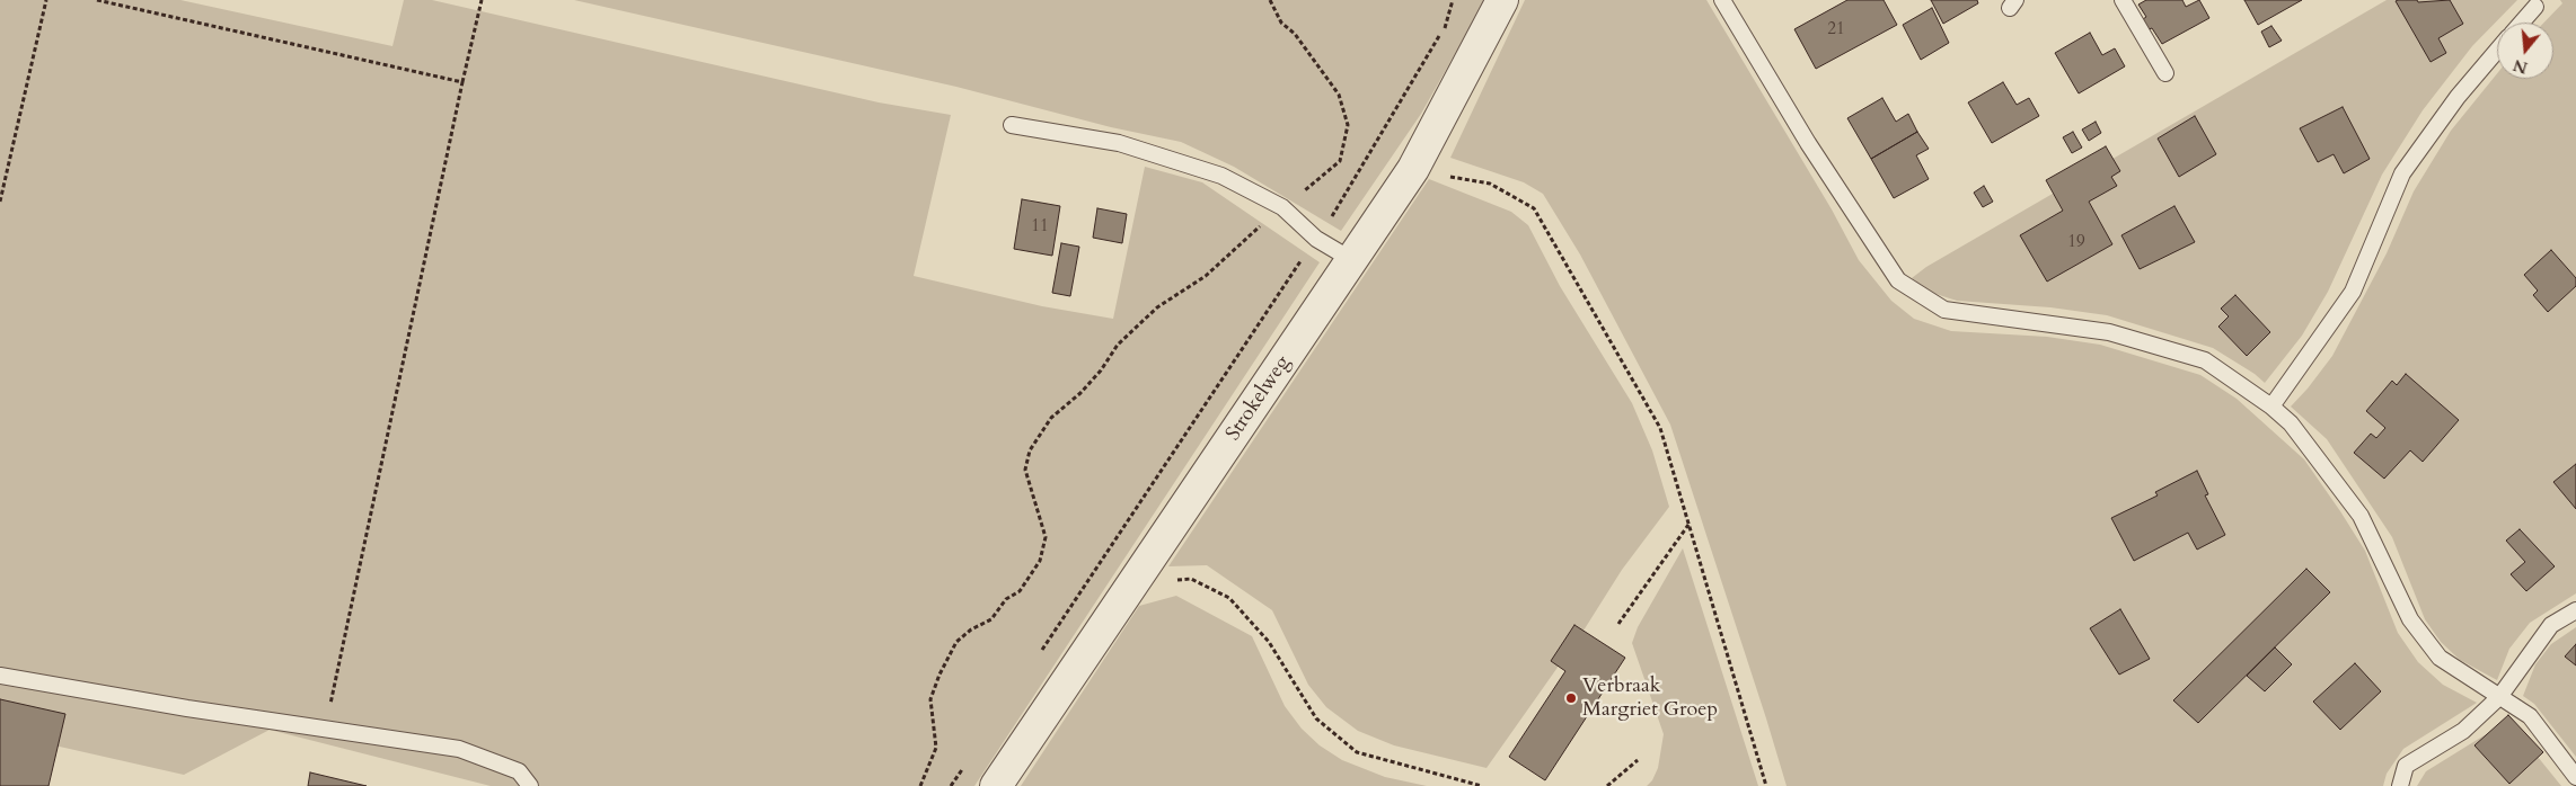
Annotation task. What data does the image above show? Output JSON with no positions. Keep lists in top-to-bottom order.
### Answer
{
  "streets": {
    "street": ["Strokelweg"]
  },
  "places": ["Verbraak Margriet Groep"],
  "house_numbers": ["21", "11", "19"],
  "north": "bottom"
}
